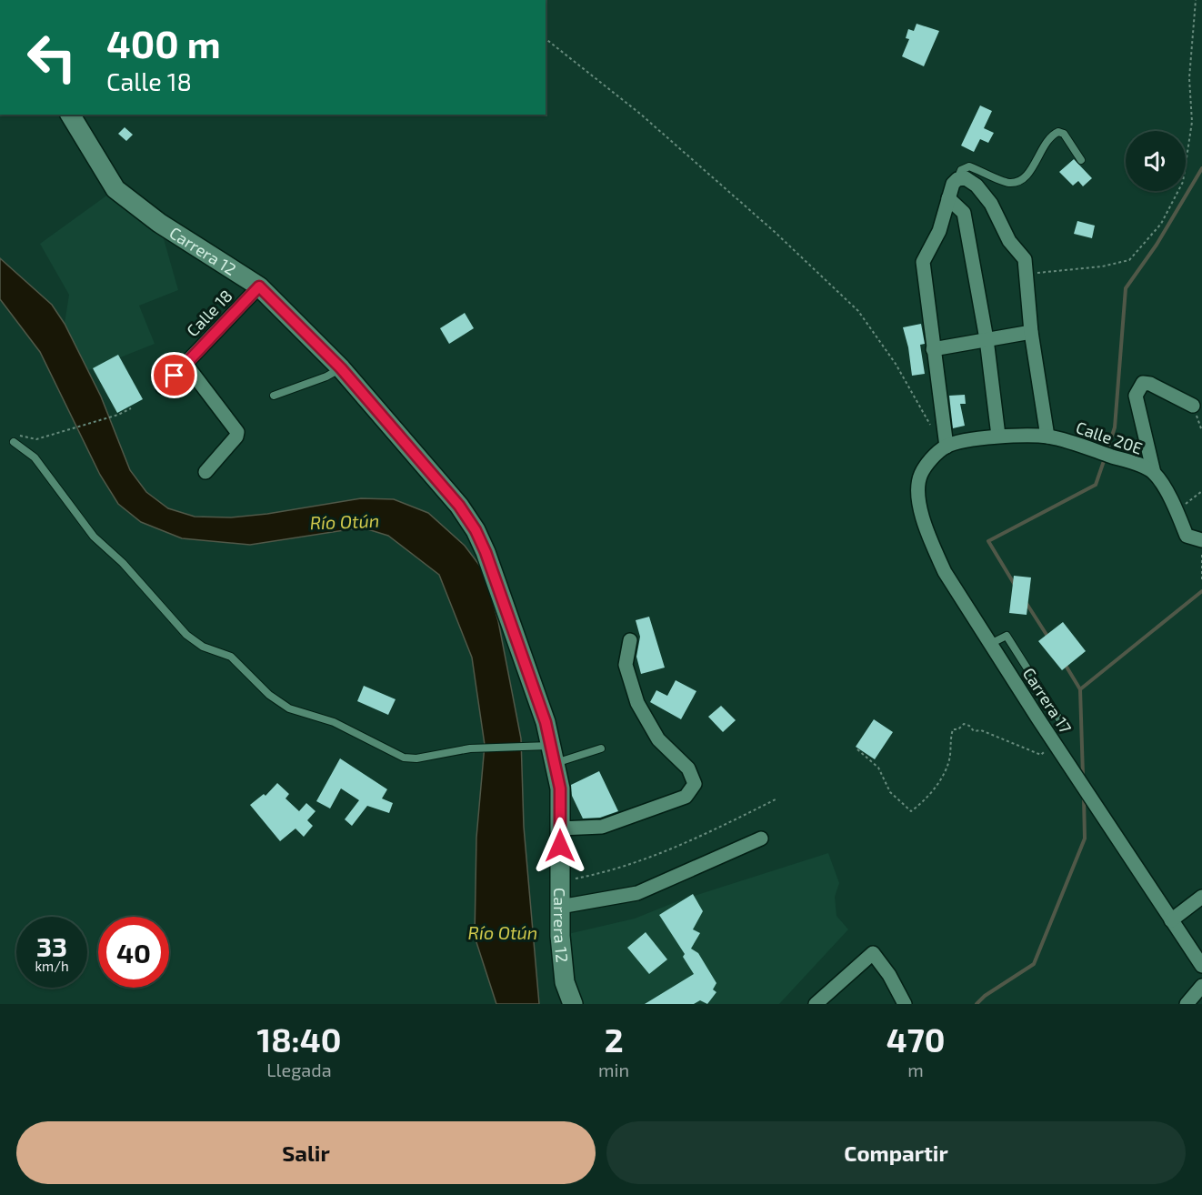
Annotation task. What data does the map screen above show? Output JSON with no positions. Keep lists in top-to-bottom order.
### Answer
{
  "streets": {
    "street": [
      "Carrera 12",
      "Calle 18",
      "Calle 20E",
      "Carrera 17"
    ]
  },
  "crossings": [
    ["Carrera 12", "Calle 18"],
    ["Calle 20E", "Carrera 17"]
  ],
  "water": ["Río Otún"],
  "page": {
    "turn": ["400 m", "Calle 18"],
    "speed": "33 km/h",
    "limit": "40",
    "eta": [
      "18:40",
      "Llegada",
      "2",
      "min",
      "470",
      "m"
    ],
    "buttons": ["Salir", "Compartir"]
  }
}
